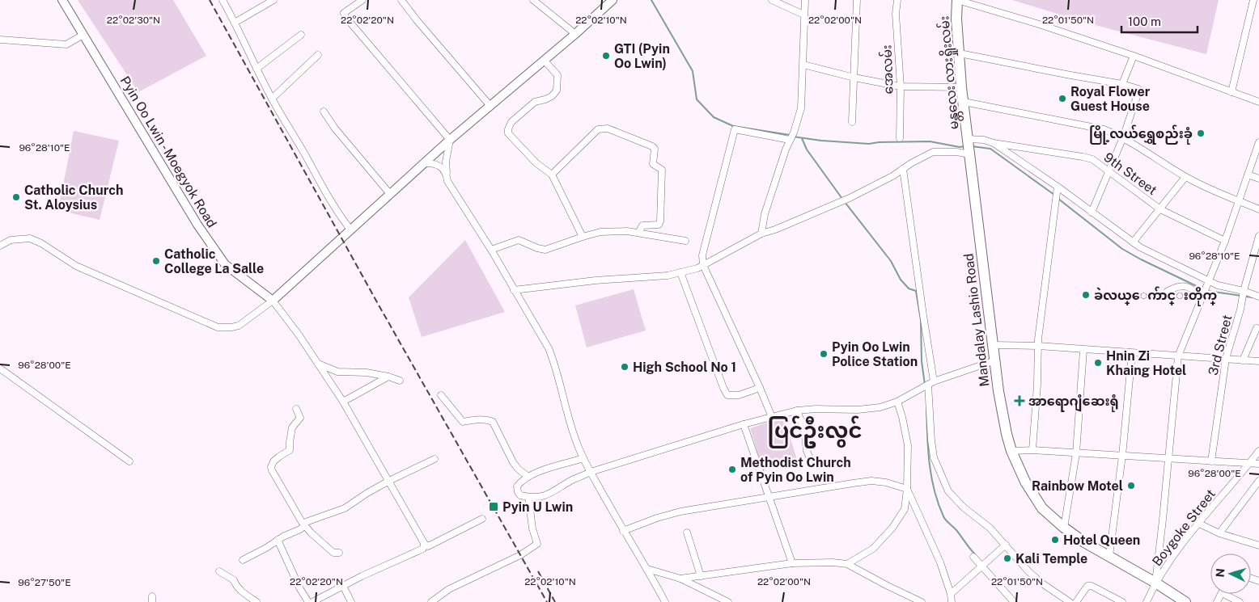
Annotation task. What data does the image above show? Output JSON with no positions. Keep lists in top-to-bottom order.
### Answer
{
  "streets": {
    "highway": ["မန္တလေး လားရှိုးလမ်း", "Mandalay Lashio Road"],
    "main road": ["Pyin Oo Lwin - Moegyok Road"],
    "street": [
      "အေလမ်း",
      "9th Street",
      "3rd Street",
      "Boygoke Street"
    ]
  },
  "crossings": [
    ["မန္တလေး လားရှိုးလမ်း", "9th Street"],
    ["မန္တလေး လားရှိုးလမ်း", "Mandalay Lashio Road"],
    ["9th Street", "Mandalay Lashio Road"],
    ["Mandalay Lashio Road", "Boygoke Street"]
  ],
  "districts": ["ပြင်ဦးလွင်"],
  "places": {
    "other": [
      "GTI (Pyin Oo Lwin)",
      "Royal Flower Guest House",
      "မြို့လယ်ရွှေစည်းခုံ",
      "Catholic Church St. Aloysius",
      "Catholic College La Salle",
      "ခဲလယ္ေက်ာင္းတိုက္",
      "Pyin Oo Lwin Police Station",
      "Hnin Zi Khaing Hotel",
      "High School No 1",
      "Methodist Church of Pyin Oo Lwin",
      "Rainbow Motel",
      "Hotel Queen",
      "Kali Temple"
    ],
    "health": ["အာရောဂျံဆေးရုံ"],
    "transit": ["Pyin U Lwin"]
  },
  "scale_bar": "100 m",
  "north": "left",
  "coordinates": [
    "22°02'30\"N",
    "22°02'20\"N",
    "22°02'10\"N",
    "22°02'00\"N",
    "22°01'50\"N",
    "96°28'10\"E",
    "96°28'00\"E",
    "96°27'50\"E"
  ]
}
